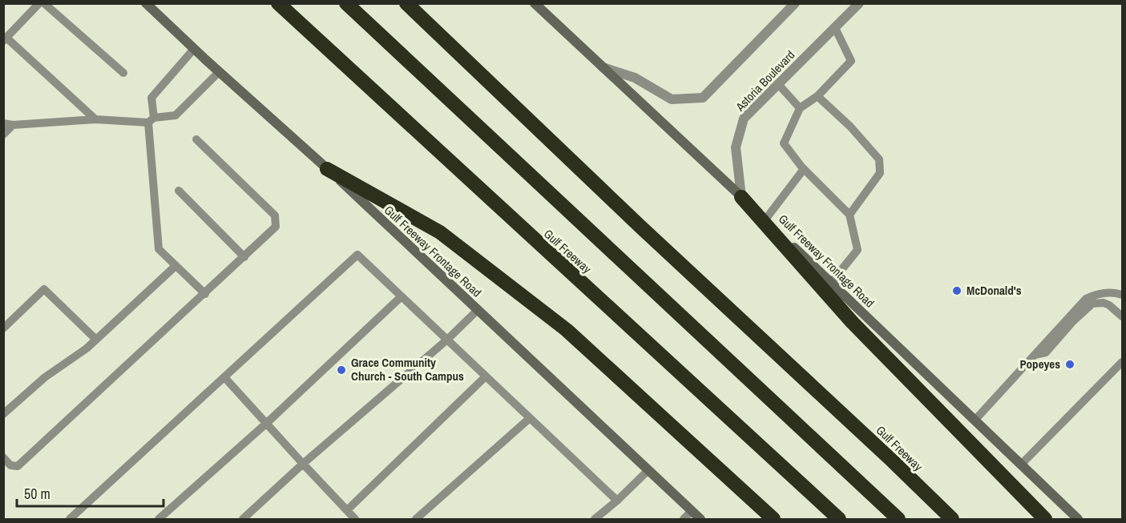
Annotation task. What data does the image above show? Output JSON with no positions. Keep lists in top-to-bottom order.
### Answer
{
  "streets": {
    "highway": ["Gulf Freeway"],
    "main road": ["Gulf Freeway Frontage Road"],
    "street": ["Astoria Boulevard"]
  },
  "crossings": [
    ["Astoria Boulevard", "Gulf Freeway Frontage Road"]
  ],
  "places": ["McDonald's", "Popeyes", "Grace Community Church - South Campus"],
  "scale_bar": "50 m"
}
